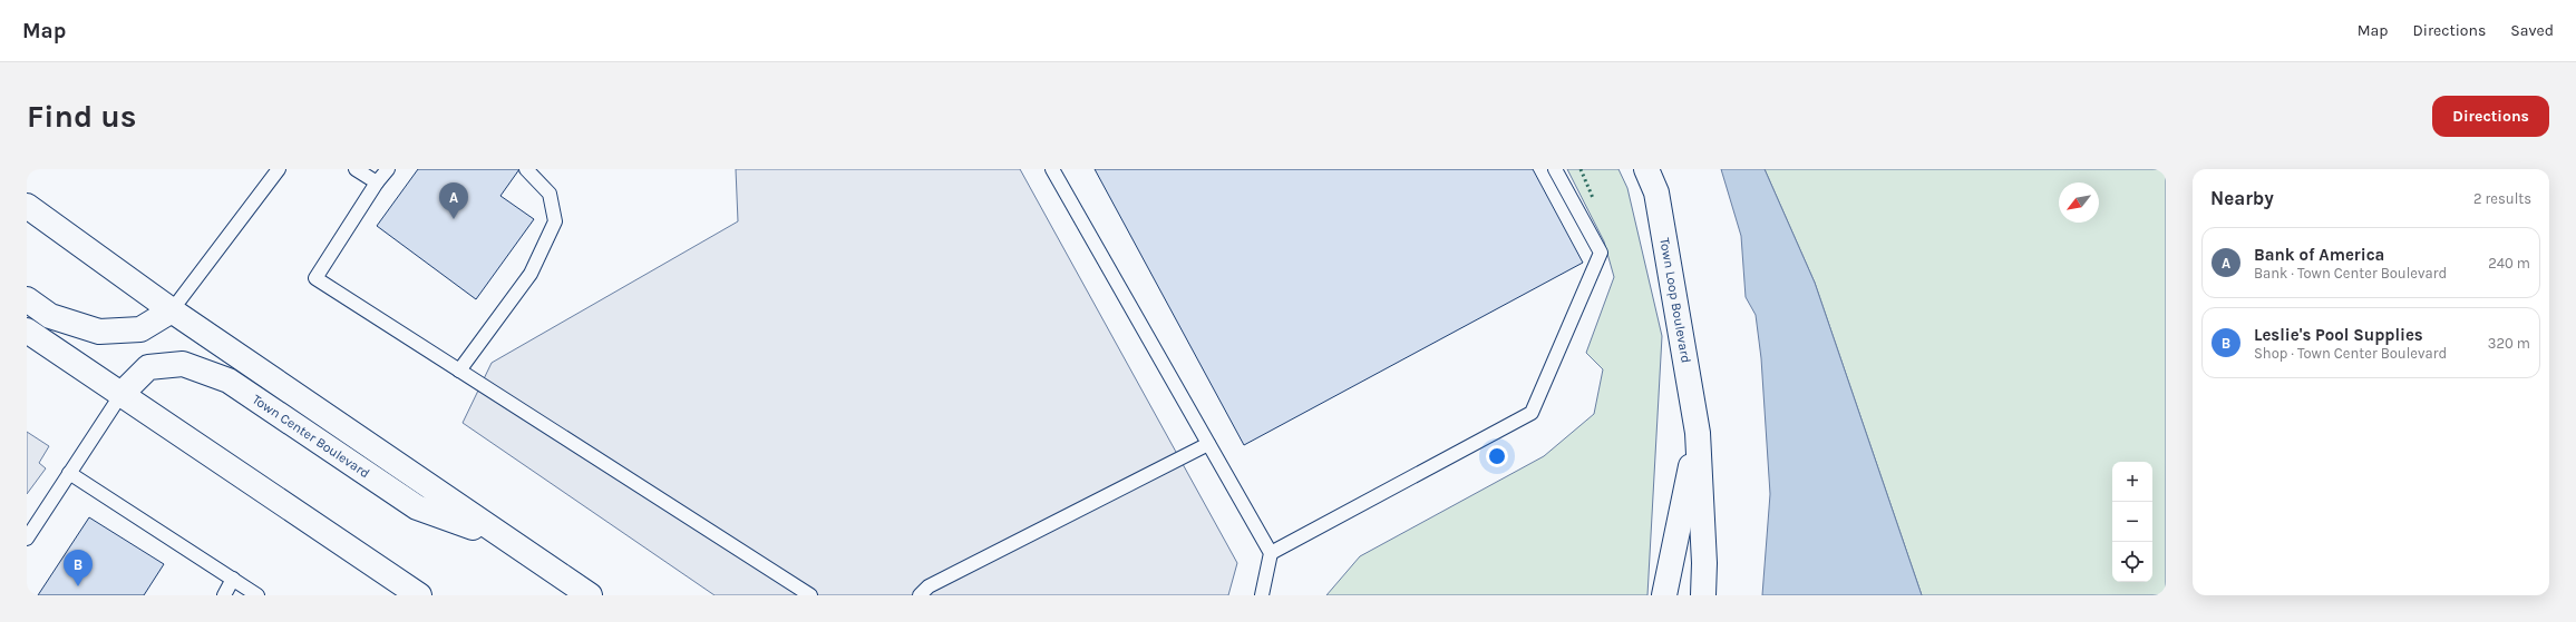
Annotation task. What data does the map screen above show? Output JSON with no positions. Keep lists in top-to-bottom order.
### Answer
{
  "streets": {
    "street": ["Town Loop Boulevard", "Town Center Boulevard"]
  },
  "north": "bottom left",
  "page": {
    "header": "Map",
    "nav": ["Map", "Directions", "Saved"],
    "buttons": "Directions",
    "title": "Find us",
    "heading": ["Nearby", "2 results"],
    "pins": ["A", "B"],
    "list": [
      {
        "mark": "A",
        "name": "Bank of America",
        "note": "Bank · Town Center Boulevard",
        "value": "240 m"
      },
      {
        "mark": "B",
        "name": "Leslie's Pool Supplies",
        "note": "Shop · Town Center Boulevard",
        "value": "320 m"
      }
    ],
    "map_buttons": ["+", "−"]
  }
}
